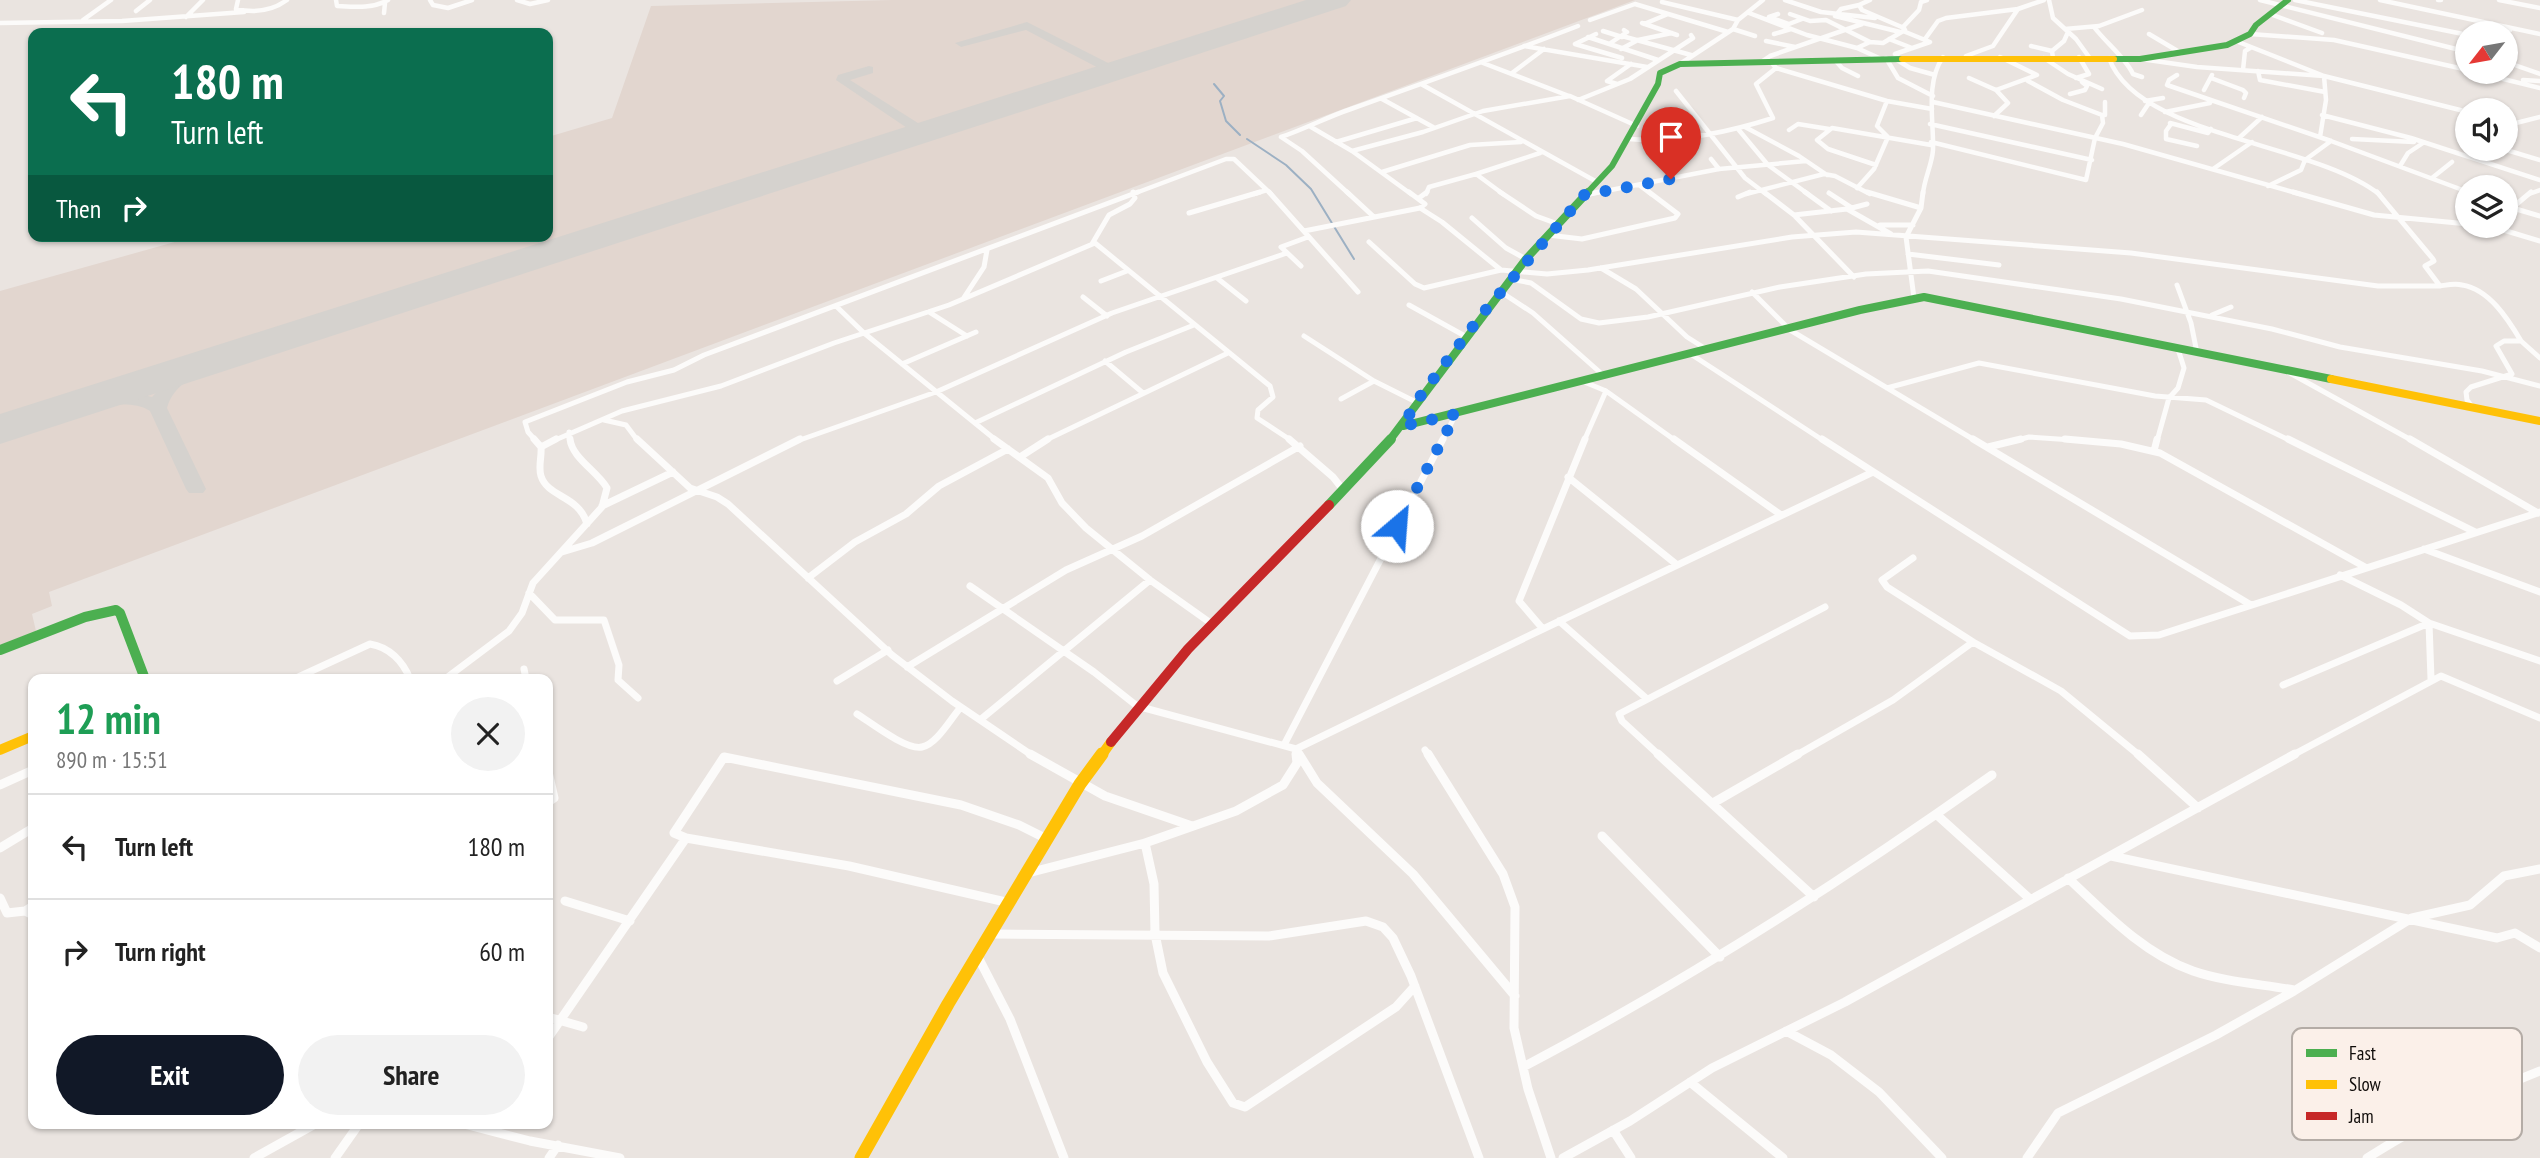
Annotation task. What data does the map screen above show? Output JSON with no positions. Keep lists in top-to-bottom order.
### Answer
{
  "legend": ["Fast", "Slow", "Jam"],
  "north": "bottom left",
  "page": {
    "turn": ["180 m", "Turn left"],
    "then": "Then",
    "heading": ["12 min", "890 m · 15:51"],
    "list": [
      {
        "name": "Turn left",
        "value": "180 m"
      },
      {
        "name": "Turn right",
        "value": "60 m"
      }
    ],
    "buttons": ["Exit", "Share"]
  }
}
